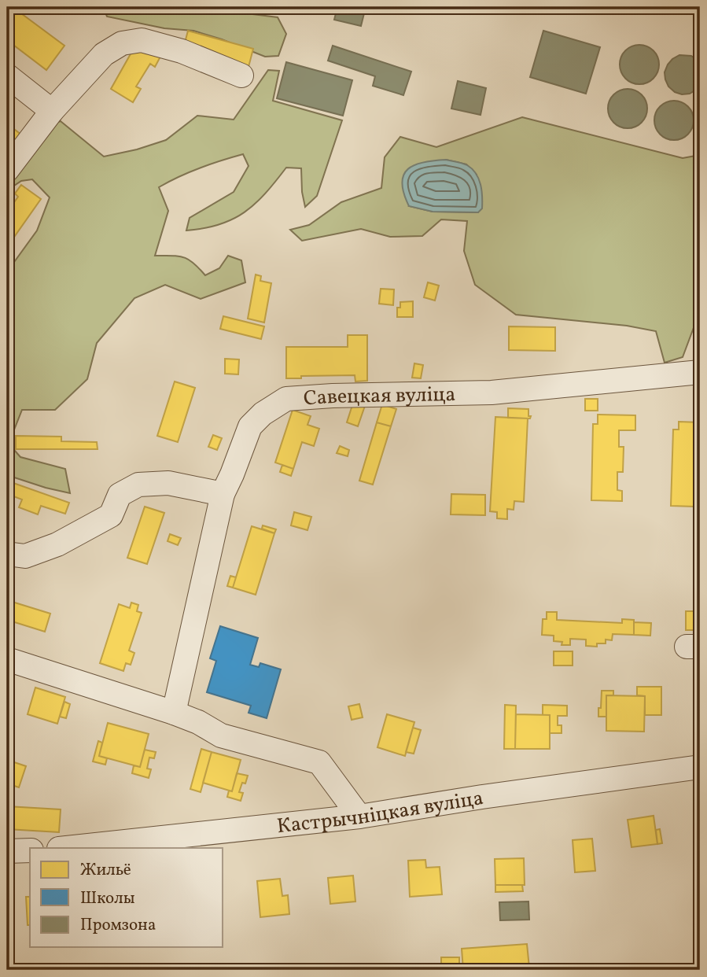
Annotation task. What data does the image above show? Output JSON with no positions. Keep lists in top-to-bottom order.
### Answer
{
  "streets": {
    "street": ["Савецкая вуліца", "Кастрычніцкая вуліца"]
  },
  "legend": ["Жильё", "Школы", "Промзона"]
}
